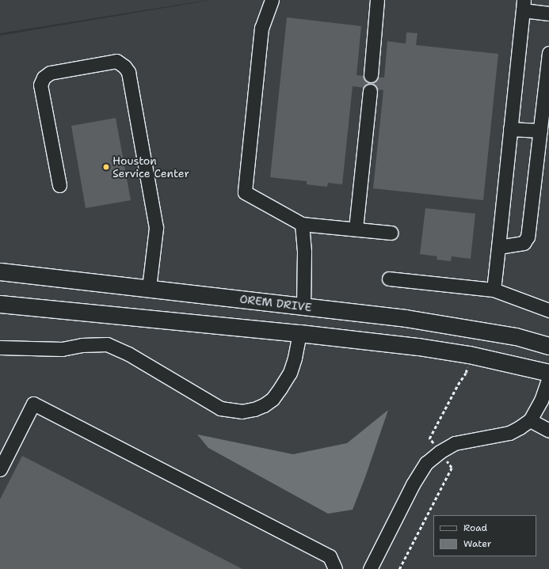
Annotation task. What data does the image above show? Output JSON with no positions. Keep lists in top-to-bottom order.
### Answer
{
  "streets": {
    "main road": ["OREM DRIVE"]
  },
  "places": ["Houston Service Center"],
  "legend": ["Road", "Water"]
}
